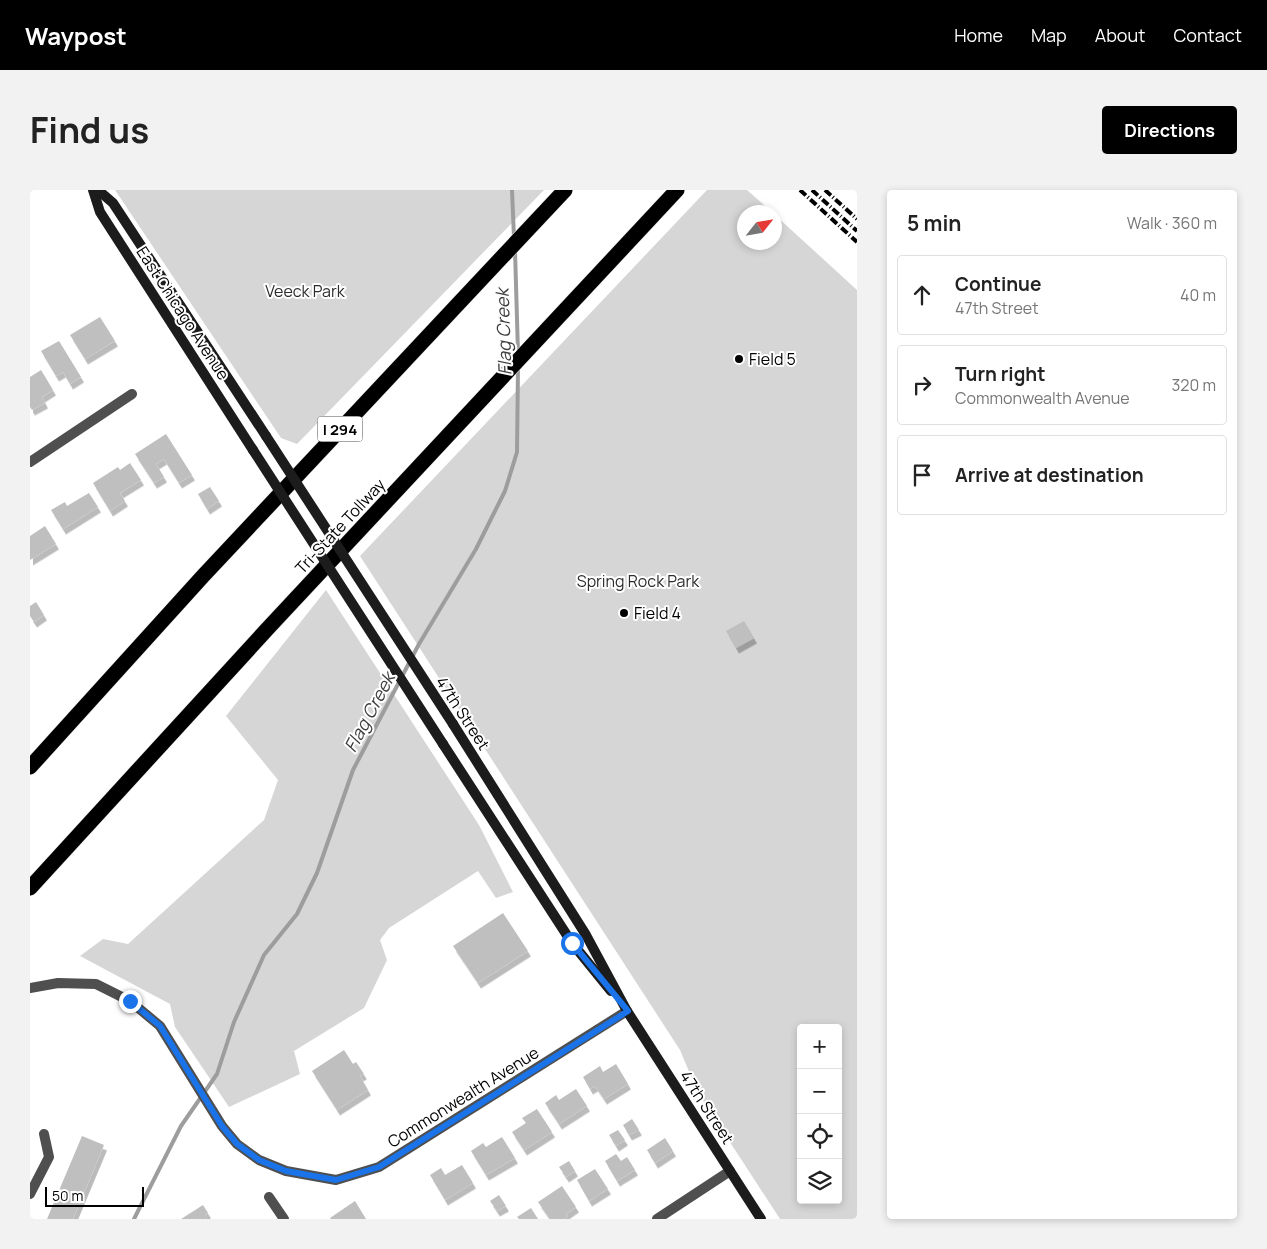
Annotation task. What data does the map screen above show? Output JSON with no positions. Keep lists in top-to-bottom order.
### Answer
{
  "streets": {
    "highway": ["I 294", "Tri-State Tollway"],
    "main road": ["East Chicago Avenue", "47th Street"],
    "street": ["Commonwealth Avenue"]
  },
  "crossings": [
    ["East Chicago Avenue", "47th Street"],
    ["47th Street", "Commonwealth Avenue"]
  ],
  "water": ["Flag Creek"],
  "parks": ["Veeck Park", "Spring Rock Park"],
  "places": ["Field 5", "Field 4"],
  "scale_bar": "50 m",
  "north": "top right",
  "page": {
    "header": "Waypost",
    "nav": [
      "Home",
      "Map",
      "About",
      "Contact"
    ],
    "title": "Find us",
    "buttons": "Directions",
    "heading": ["5 min", "Walk · 360 m"],
    "list": [
      ["Continue", "47th Street", "40 m"],
      ["Turn right", "Commonwealth Avenue", "320 m"],
      "Arrive at destination"
    ],
    "map_buttons": ["+", "−"],
    "scale": "50 m"
  }
}
